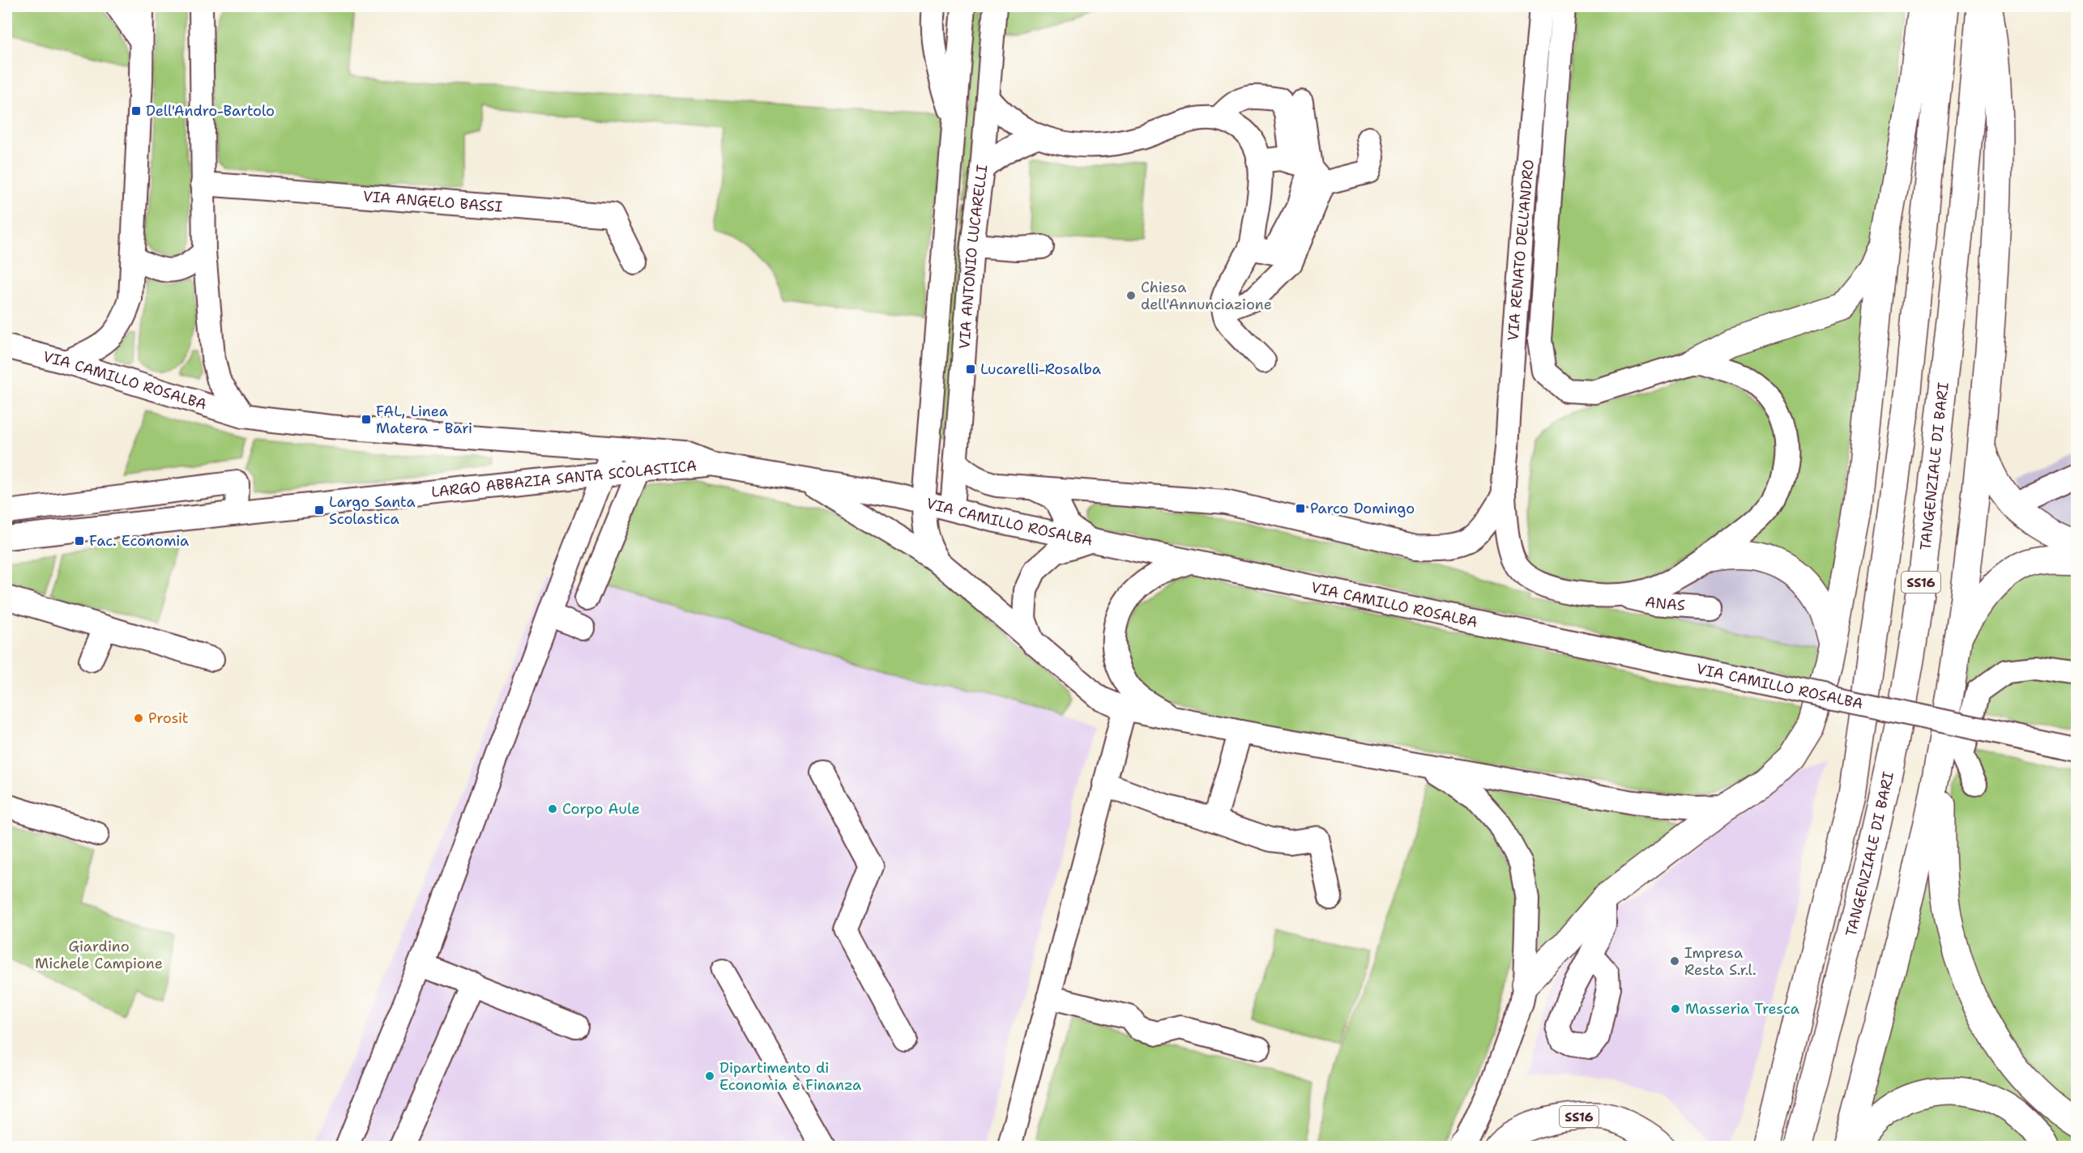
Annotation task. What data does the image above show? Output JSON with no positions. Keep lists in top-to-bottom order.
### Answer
{
  "streets": {
    "highway": ["TANGENZIALE DI BARI", "SS16"],
    "street": [
      "VIA ANGELO BASSI",
      "VIA RENATO DELL'ANDRO",
      "VIA ANTONIO LUCARELLI",
      "VIA CAMILLO ROSALBA",
      "LARGO ABBAZIA SANTA SCOLASTICA",
      "ANAS"
    ]
  },
  "crossings": [
    ["VIA RENATO DELL'ANDRO", "ANAS"],
    ["VIA ANTONIO LUCARELLI", "VIA CAMILLO ROSALBA"],
    ["VIA CAMILLO ROSALBA", "LARGO ABBAZIA SANTA SCOLASTICA"]
  ],
  "parks": ["Giardino Michele Campione"],
  "places": {
    "transit": [
      "Dell'Andro-Bartolo",
      "Lucarelli-Rosalba",
      "FAL, Linea Matera - Bari",
      "Parco Domingo",
      "Largo Santa Scolastica",
      "Fac. Economia"
    ],
    "other": [
      "Chiesa dell'Annunciazione",
      "Prosit",
      "Corpo Aule",
      "Impresa Resta S.r.l.",
      "Masseria Tresca",
      "Dipartimento di Economia e Finanza"
    ]
  }
}
